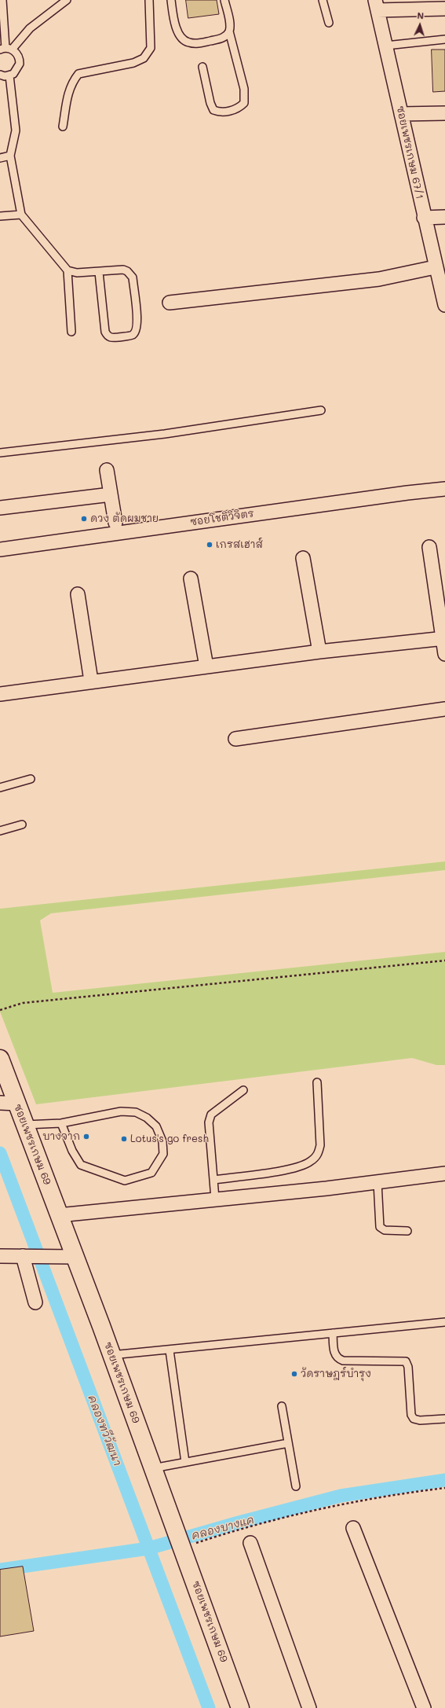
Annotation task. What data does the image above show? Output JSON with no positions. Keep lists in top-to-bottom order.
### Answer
{
  "streets": {
    "main road": ["ซอยเพชรเกษม 69"],
    "street": ["ซอยเพชรเกษม 67/1", "ซอยโชติวิจิตร"]
  },
  "water": ["คลองทวีวัฒนา", "คลองบางแค"],
  "places": [
    "ดวง ตัดผมชาย",
    "เกรสเฮาส์",
    "บางจาก",
    "Lotus's go fresh",
    "วัดราษฎร์บำรุง"
  ],
  "north": "top"
}
